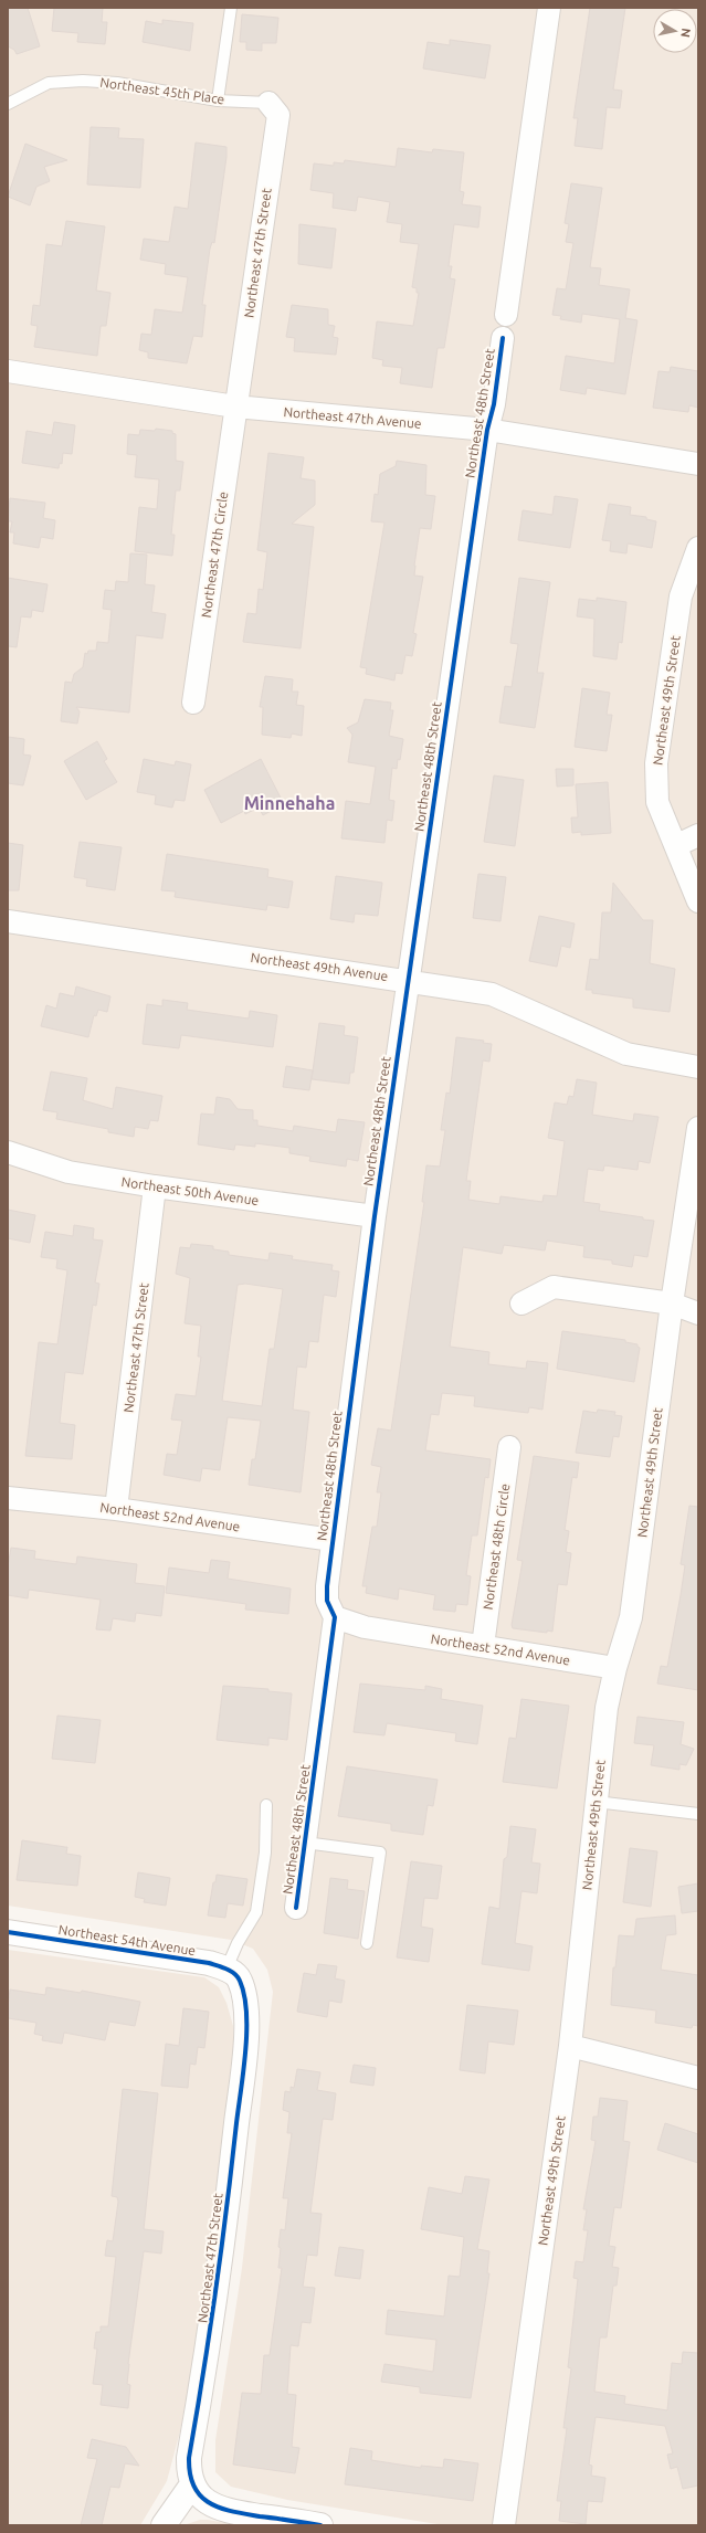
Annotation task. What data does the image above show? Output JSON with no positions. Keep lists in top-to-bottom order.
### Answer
{
  "streets": {
    "street": [
      "Northeast 47th Street",
      "Northeast 48th Street",
      "Northeast 47th Avenue",
      "Northeast 47th Circle",
      "Northeast 49th Street",
      "Northeast 49th Avenue",
      "Northeast 50th Avenue",
      "Northeast 52nd Avenue",
      "Northeast 48th Circle",
      "Northeast 54th Avenue"
    ],
    "lane": ["Northeast 45th Place"]
  },
  "crossings": [
    ["Northeast 45th Place", "Northeast 47th Street"],
    ["Northeast 47th Street", "Northeast 47th Avenue"],
    ["Northeast 47th Street", "Northeast 47th Circle"],
    ["Northeast 47th Street", "Northeast 50th Avenue"],
    ["Northeast 47th Street", "Northeast 52nd Avenue"],
    ["Northeast 47th Street", "Northeast 54th Avenue"],
    ["Northeast 48th Street", "Northeast 47th Avenue"],
    ["Northeast 48th Street", "Northeast 49th Avenue"],
    ["Northeast 48th Street", "Northeast 50th Avenue"],
    ["Northeast 48th Street", "Northeast 52nd Avenue"],
    ["Northeast 47th Avenue", "Northeast 47th Circle"],
    ["Northeast 49th Street", "Northeast 52nd Avenue"],
    ["Northeast 52nd Avenue", "Northeast 48th Circle"]
  ],
  "districts": ["Minnehaha"],
  "north": "right"
}
